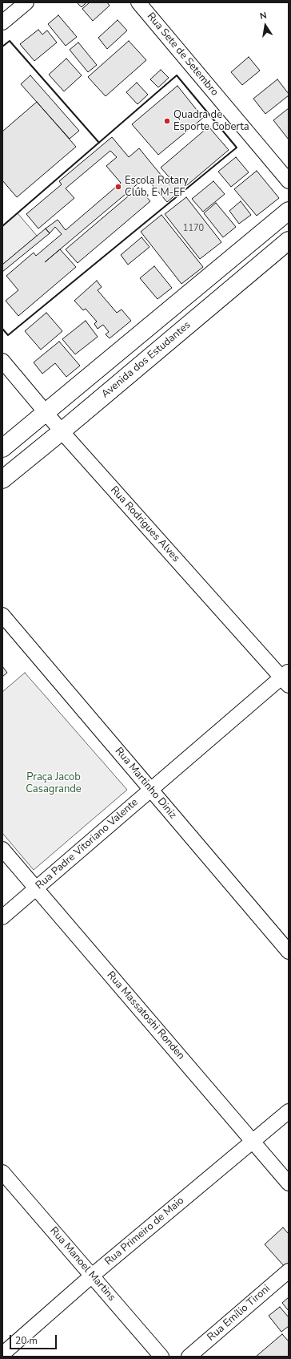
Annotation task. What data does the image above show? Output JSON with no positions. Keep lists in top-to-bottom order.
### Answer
{
  "streets": {
    "street": [
      "Rua Sete de Setembro",
      "Avenida dos Estudantes",
      "Rua Rodrigues Alves",
      "Rua Martinho Diniz",
      "Rua Padre Vitoriano Valente",
      "Rua Massatoshi Ronden",
      "Rua Primeiro de Maio",
      "Rua Manoel Martins",
      "Rua Emílio Tironi"
    ]
  },
  "crossings": [
    ["Avenida dos Estudantes", "Rua Rodrigues Alves"],
    ["Rua Rodrigues Alves", "Rua Padre Vitoriano Valente"],
    ["Rua Martinho Diniz", "Rua Padre Vitoriano Valente"],
    ["Rua Padre Vitoriano Valente", "Rua Massatoshi Ronden"],
    ["Rua Massatoshi Ronden", "Rua Primeiro de Maio"],
    ["Rua Primeiro de Maio", "Rua Manoel Martins"]
  ],
  "parks": ["Praça Jacob Casagrande"],
  "places": ["Quadra de Esporte Coberta", "Escola Rotary Club, E M-EF"],
  "house_numbers": ["1170"],
  "scale_bar": "20 m",
  "north": "top"
}
